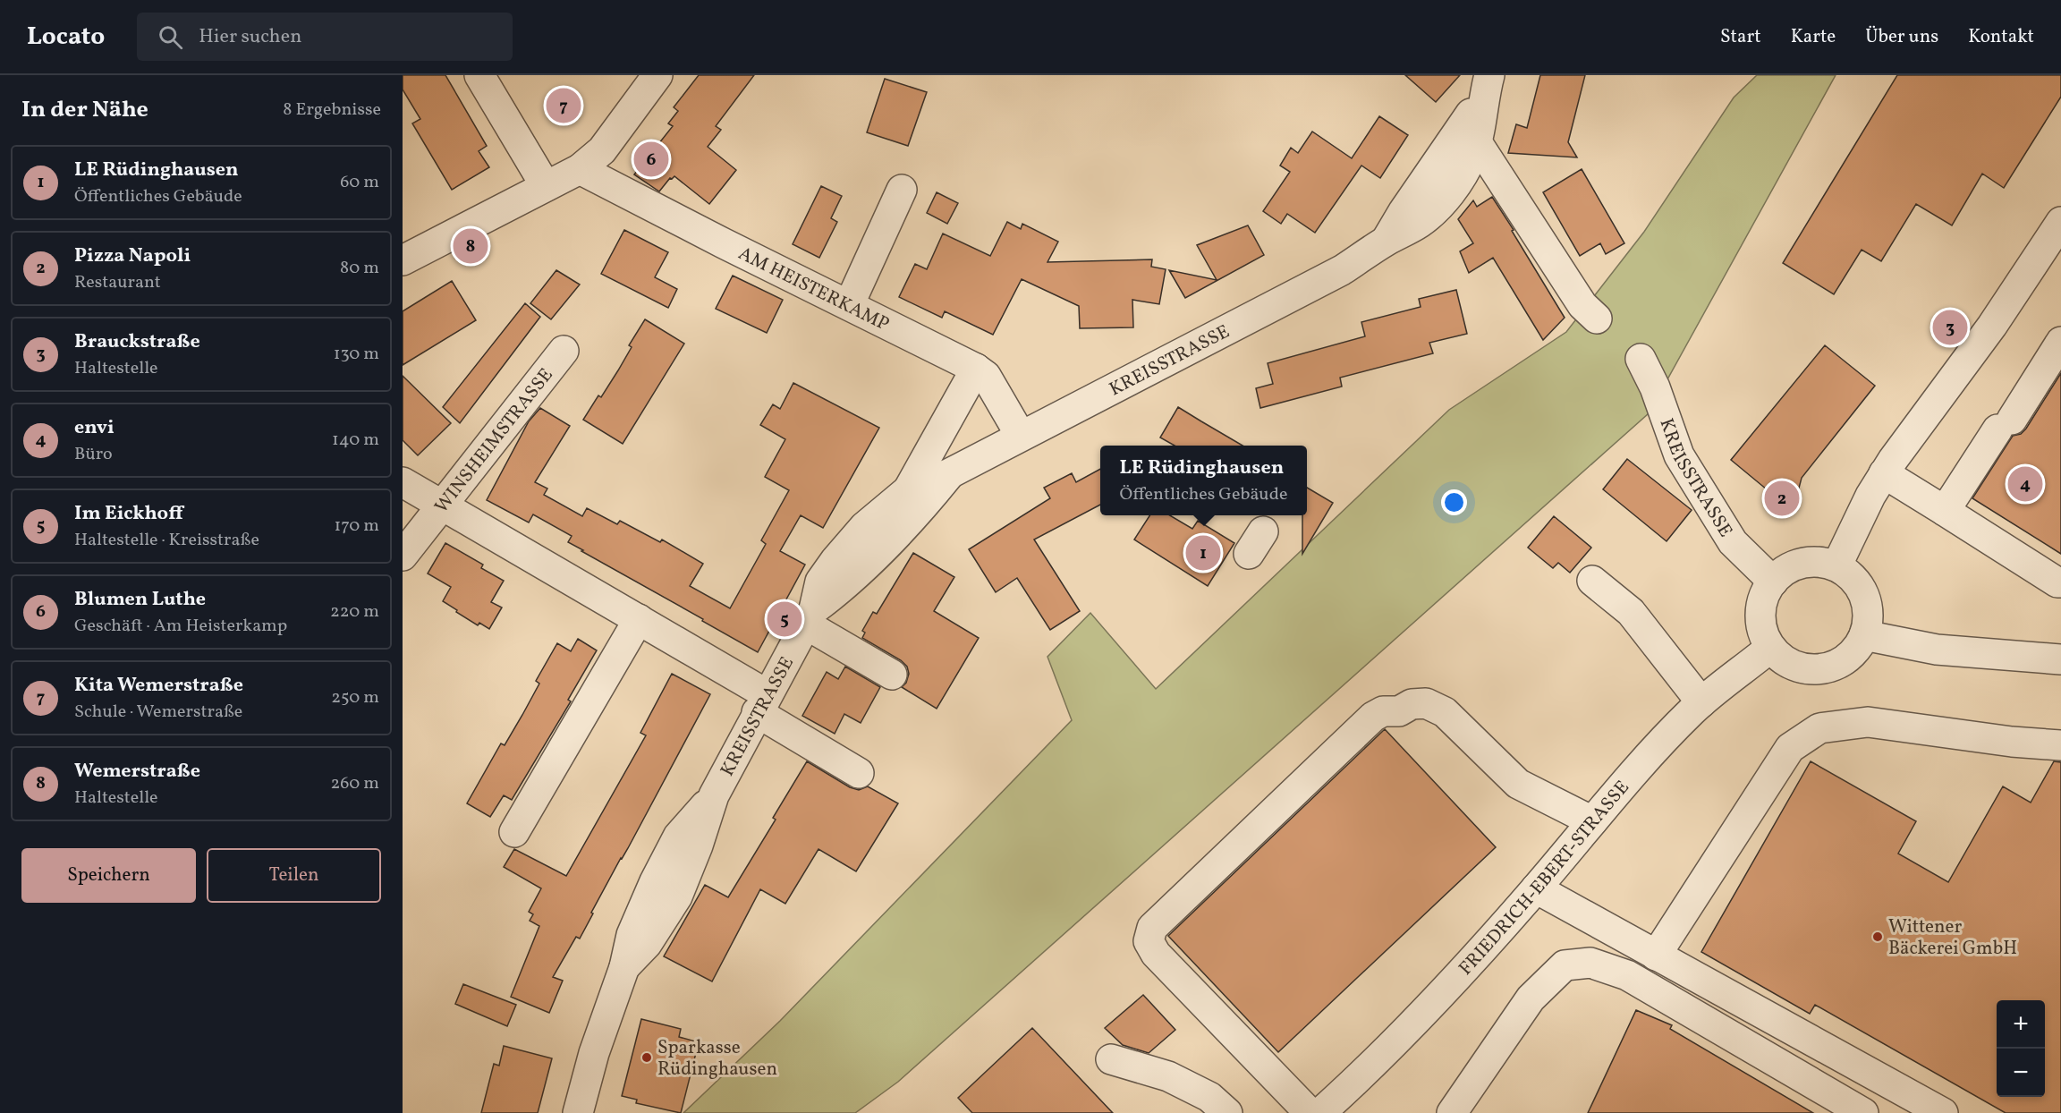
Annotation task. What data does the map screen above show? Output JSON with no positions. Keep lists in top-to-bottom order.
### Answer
{
  "streets": {
    "street": [
      "AM HEISTERKAMP",
      "KREISSTRASSE",
      "WINSHEIMSTRASSE",
      "FRIEDRICH-EBERT-STRASSE"
    ]
  },
  "crossings": [
    ["AM HEISTERKAMP", "KREISSTRASSE"],
    ["KREISSTRASSE", "FRIEDRICH-EBERT-STRASSE"]
  ],
  "places": ["Wittener Bäckerei GmbH", "Sparkasse Rüdinghausen"],
  "page": {
    "header": "Locato",
    "search": "Hier suchen",
    "nav": [
      "Start",
      "Karte",
      "Über uns",
      "Kontakt"
    ],
    "heading": ["In der Nähe", "8 Ergebnisse"],
    "pins": [
      "7",
      "6",
      "8",
      "3",
      "4",
      "2",
      "1",
      "5"
    ],
    "list": [
      {
        "mark": "1",
        "name": "LE Rüdinghausen",
        "note": "Öffentliches Gebäude",
        "value": "60 m"
      },
      {
        "mark": "2",
        "name": "Pizza Napoli",
        "note": "Restaurant",
        "value": "80 m"
      },
      {
        "mark": "3",
        "name": "Brauckstraße",
        "note": "Haltestelle",
        "value": "130 m"
      },
      {
        "mark": "4",
        "name": "envi",
        "note": "Büro",
        "value": "140 m"
      },
      {
        "mark": "5",
        "name": "Im Eickhoff",
        "note": "Haltestelle · Kreisstraße",
        "value": "170 m"
      },
      {
        "mark": "6",
        "name": "Blumen Luthe",
        "note": "Geschäft · Am Heisterkamp",
        "value": "220 m"
      },
      {
        "mark": "7",
        "name": "Kita Wemerstraße",
        "note": "Schule · Wemerstraße",
        "value": "250 m"
      },
      {
        "mark": "8",
        "name": "Wemerstraße",
        "note": "Haltestelle",
        "value": "260 m"
      }
    ],
    "popup": ["LE Rüdinghausen", "Öffentliches Gebäude"],
    "buttons": ["Speichern", "Teilen"],
    "map_buttons": ["+", "−"]
  }
}
